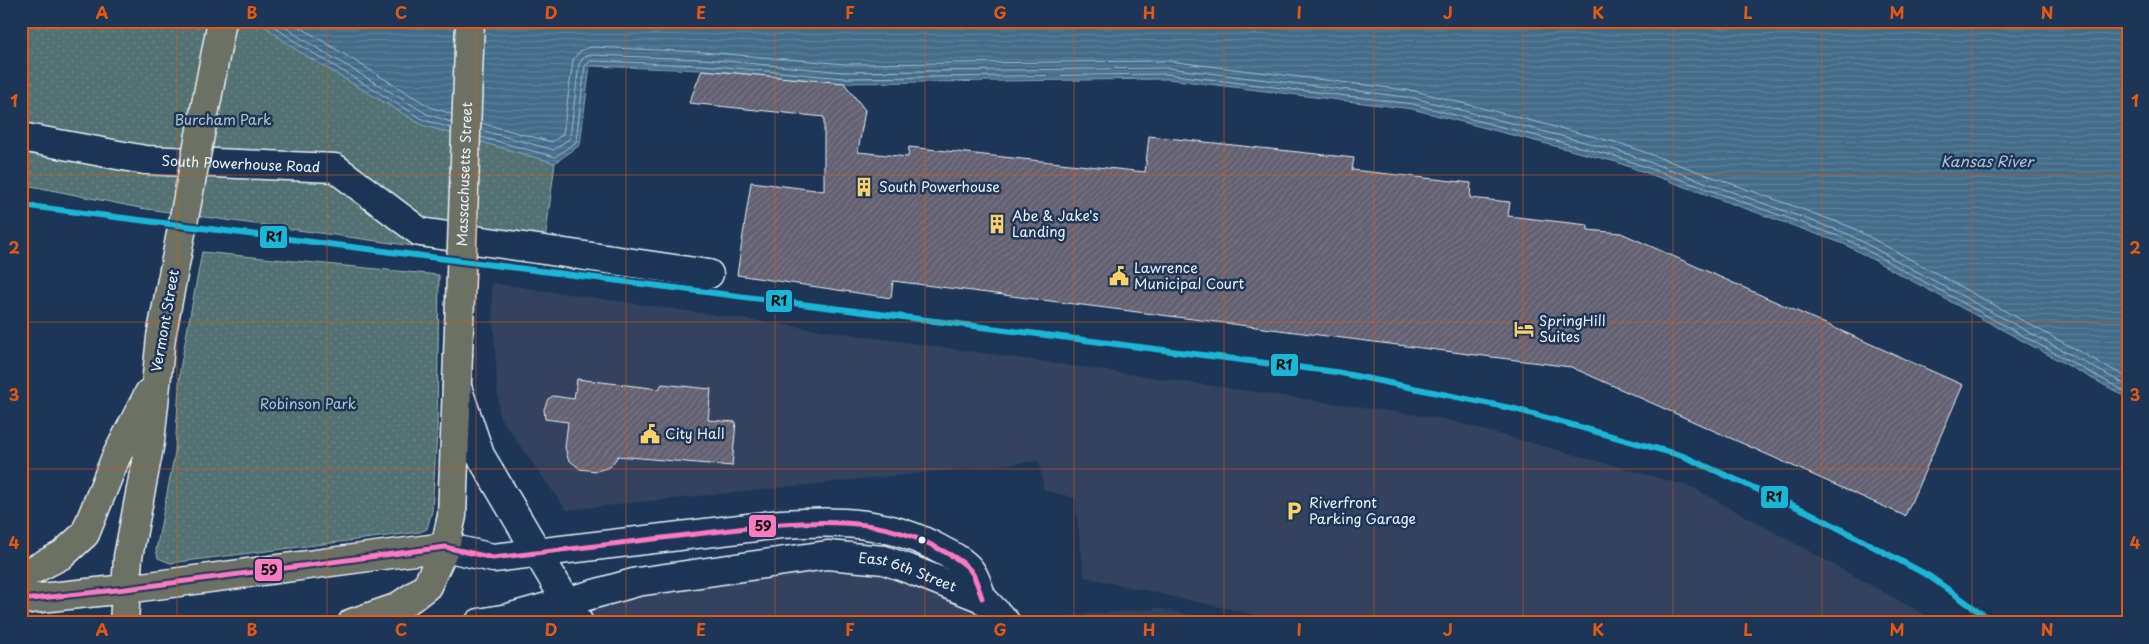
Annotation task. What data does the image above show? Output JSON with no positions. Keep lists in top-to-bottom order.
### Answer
{
  "streets": {
    "highway": ["Massachusetts Street", "Vermont Street"],
    "street": ["South Powerhouse Road", "East 6th Street"]
  },
  "crossings": [
    ["Massachusetts Street", "East 6th Street"]
  ],
  "water": ["Kansas River"],
  "parks": ["Burcham Park", "Robinson Park"],
  "places": {
    "building": ["South Powerhouse", "Abe & Jake's Landing"],
    "public building": ["Lawrence Municipal Court", "City Hall"],
    "hotel": ["SpringHill Suites"],
    "parking": ["Riverfront Parking Garage"]
  },
  "lines": ["transit line R1", "transit line 59"],
  "grid": {
    "columns": [
      "A",
      "B",
      "C",
      "D",
      "E",
      "F",
      "G",
      "H",
      "I",
      "J",
      "K",
      "L",
      "M",
      "N"
    ],
    "rows": [
      "1",
      "2",
      "3",
      "4"
    ]
  }
}
